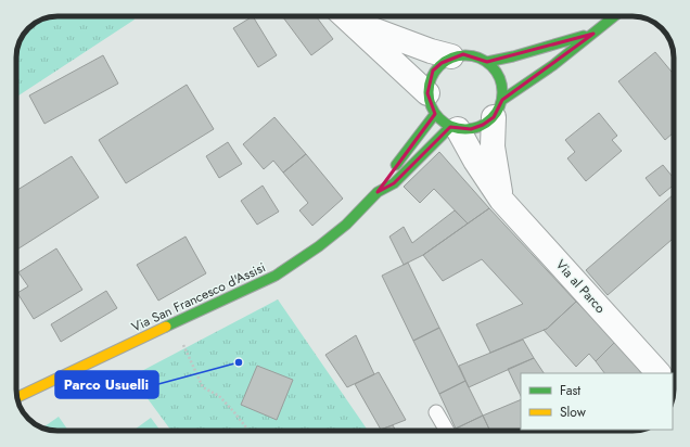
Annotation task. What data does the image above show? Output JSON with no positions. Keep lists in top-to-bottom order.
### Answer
{
  "streets": {
    "street": ["Via al Parco", "Via San Francesco d'Assisi"]
  },
  "crossings": [
    ["Via al Parco", "Via San Francesco d'Assisi"]
  ],
  "places": ["Parco Usuelli"],
  "legend": ["Fast", "Slow"]
}
